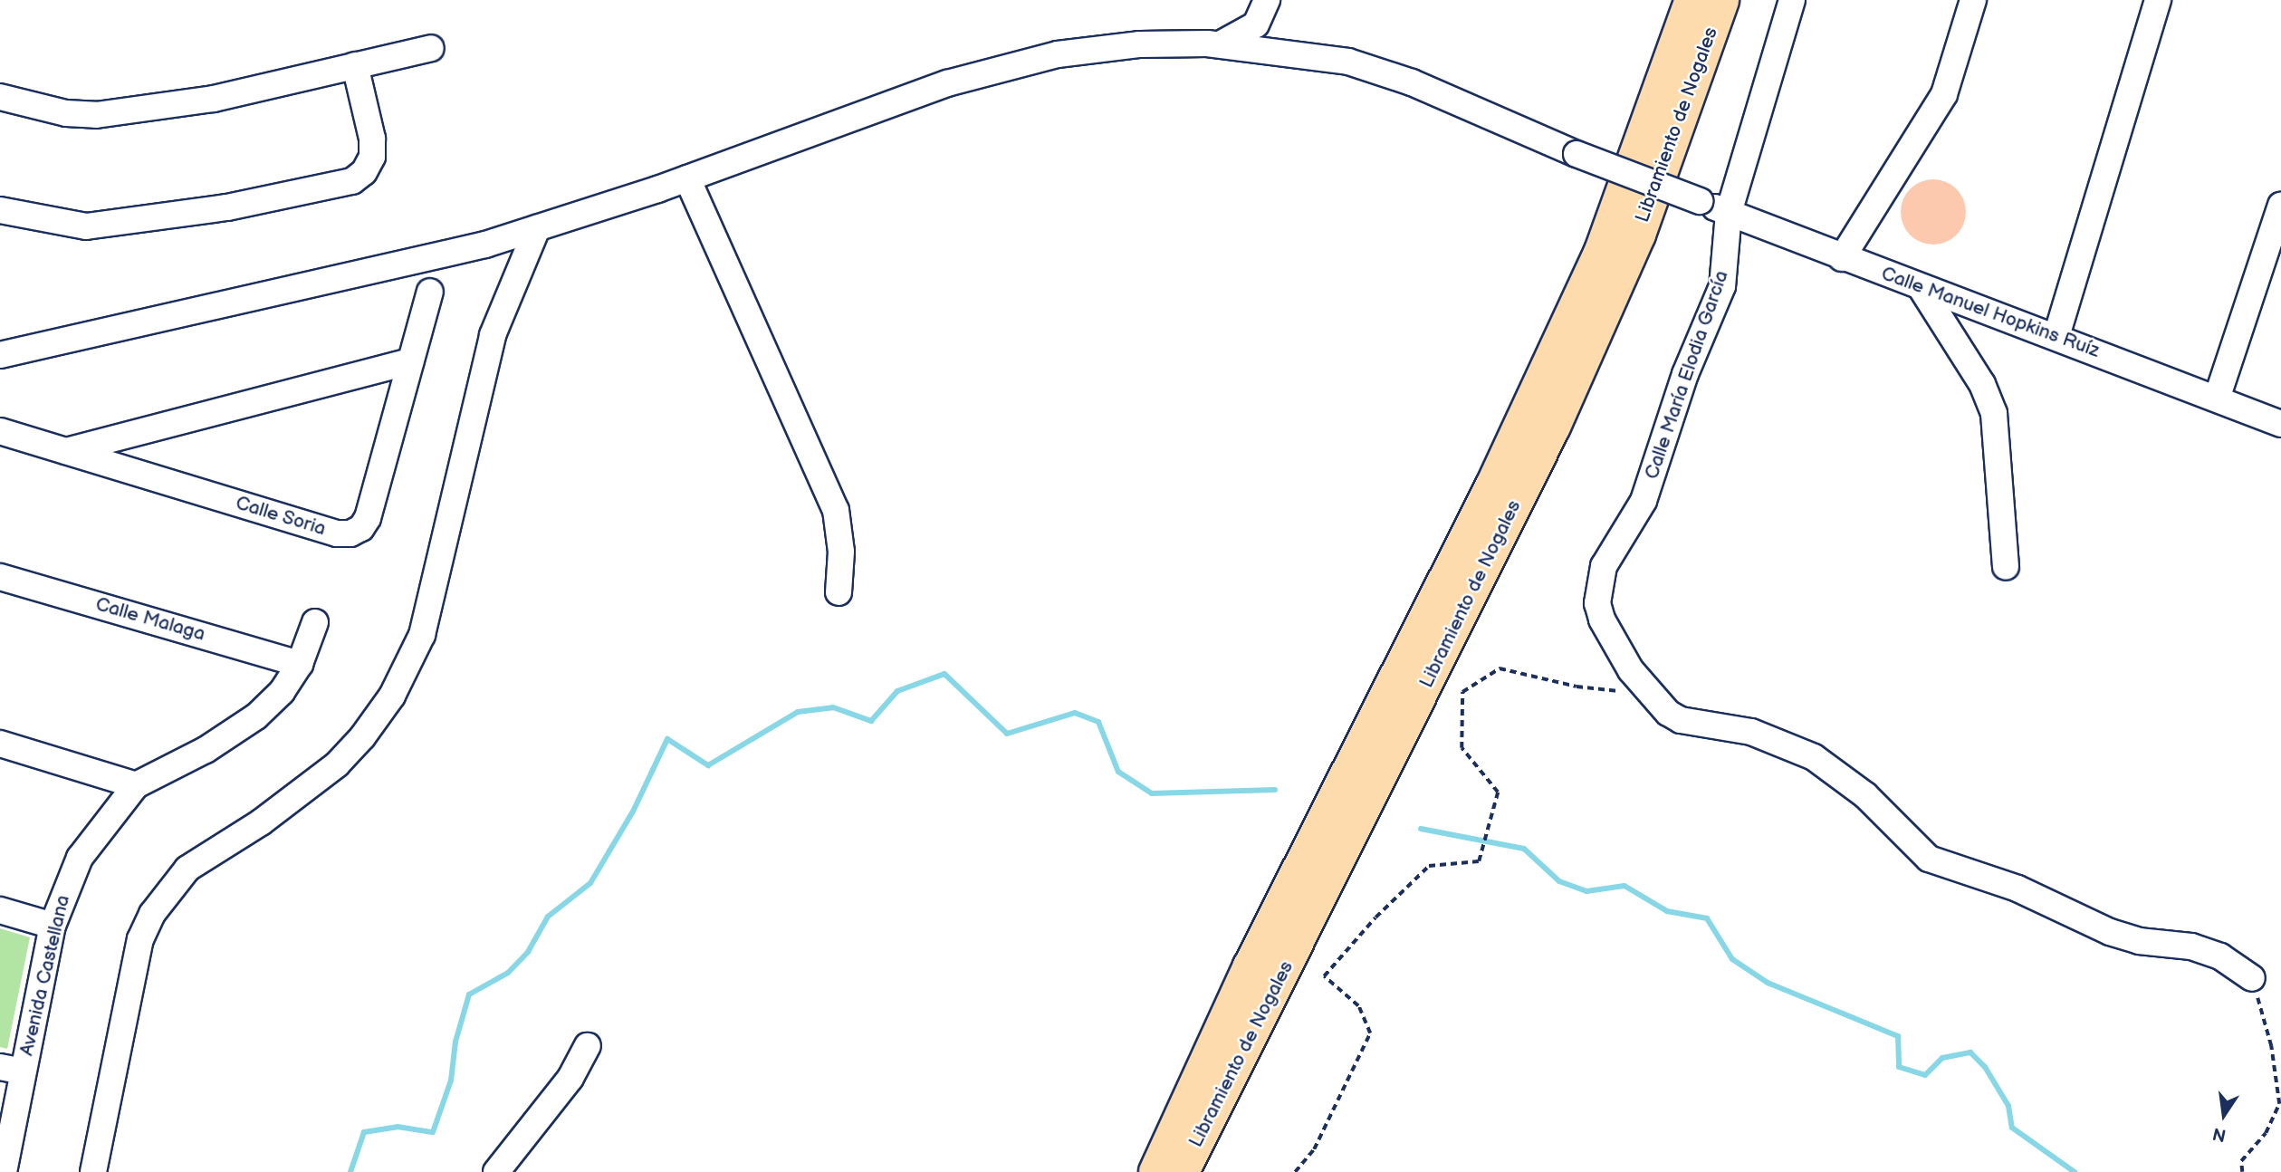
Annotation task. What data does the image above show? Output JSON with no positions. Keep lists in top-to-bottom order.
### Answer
{
  "streets": {
    "highway": ["Libramiento de Nogales"],
    "street": [
      "Calle Manuel Hopkins Ruíz",
      "Calle María Elodia García",
      "Calle Soria",
      "Calle Malaga",
      "Avenida Castellana"
    ]
  },
  "crossings": [
    ["Calle Manuel Hopkins Ruíz", "Calle María Elodia García"],
    ["Calle Malaga", "Avenida Castellana"]
  ],
  "north": "bottom"
}
